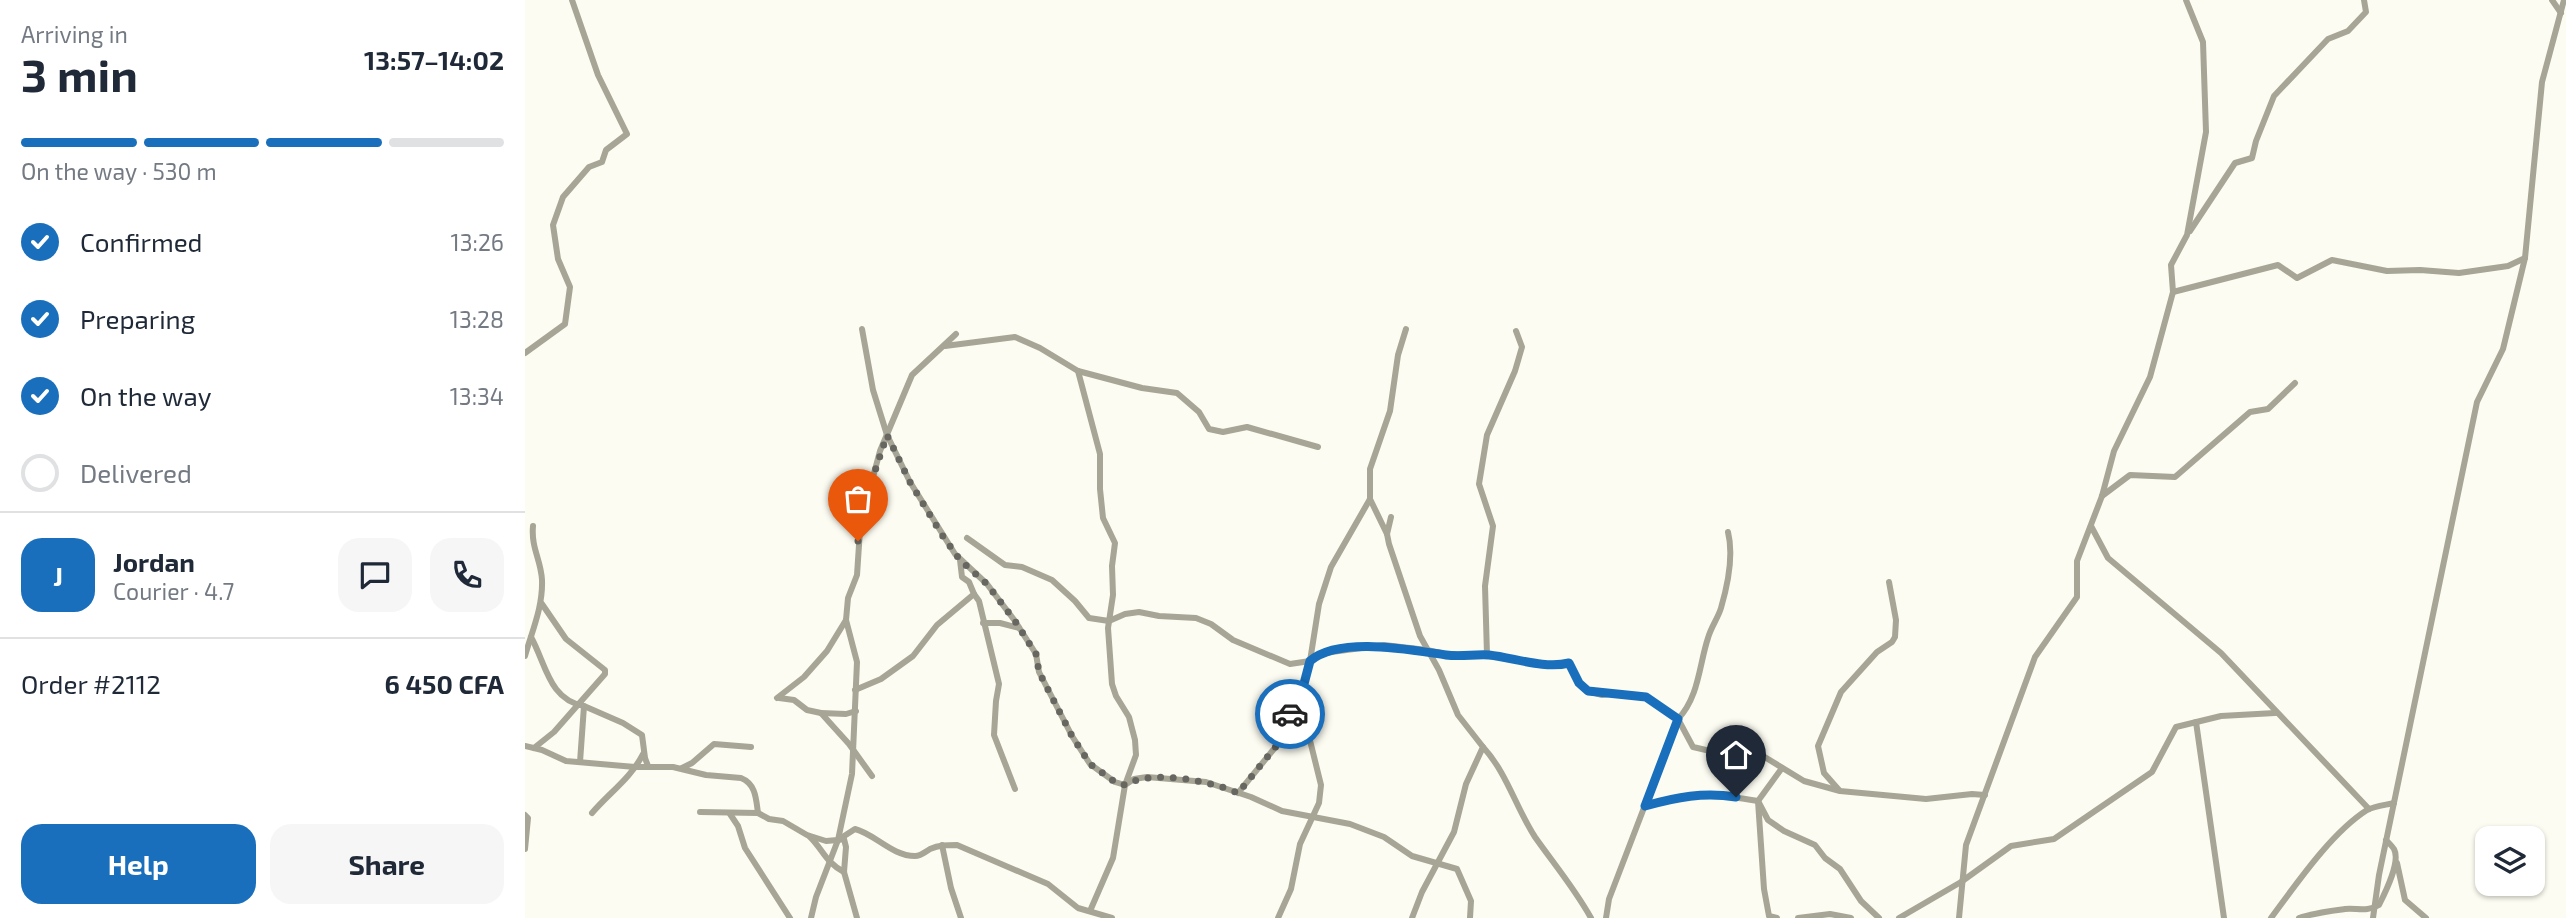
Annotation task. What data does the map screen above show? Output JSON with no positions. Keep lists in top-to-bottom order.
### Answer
{
  "page": {
    "heading": ["3 min", "Arriving in", "13:57–14:02"],
    "panel": [
      "Jordan",
      "Courier · 4.7",
      "Order #2112",
      "6 450 CFA"
    ],
    "bar": "On the way · 530 m",
    "list": [
      ["Confirmed", "13:26"],
      ["Preparing", "13:28"],
      ["On the way", "13:34"],
      "Delivered"
    ],
    "round": "J",
    "buttons": ["Help", "Share"]
  }
}
